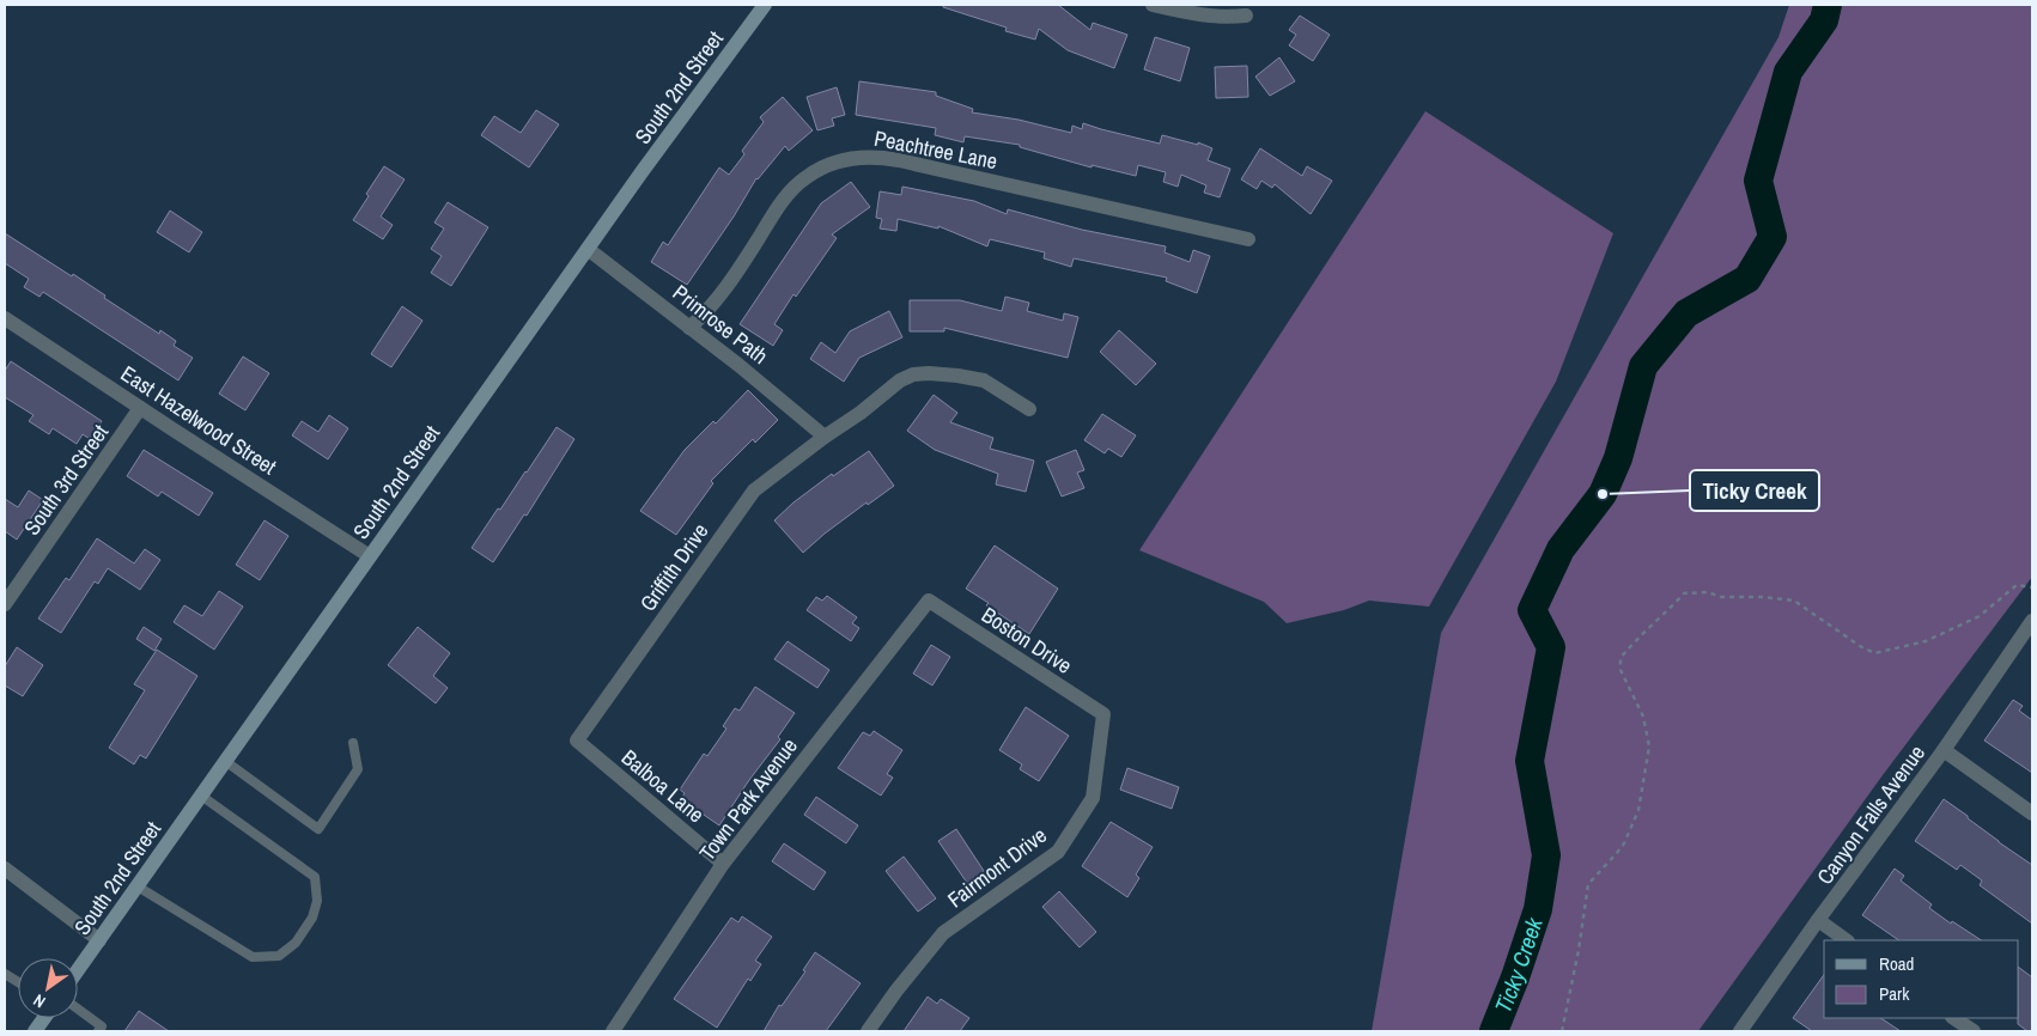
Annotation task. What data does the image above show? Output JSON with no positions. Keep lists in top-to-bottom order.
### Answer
{
  "streets": {
    "main road": ["South 2nd Street"],
    "street": [
      "Peachtree Lane",
      "Primrose Path",
      "East Hazelwood Street",
      "South 3rd Street",
      "Griffith Drive",
      "Boston Drive",
      "Balboa Lane",
      "Town Park Avenue",
      "Canyon Falls Avenue",
      "Fairmont Drive"
    ]
  },
  "crossings": [
    ["South 2nd Street", "Primrose Path"],
    ["South 2nd Street", "East Hazelwood Street"],
    ["Peachtree Lane", "Primrose Path"],
    ["Primrose Path", "Griffith Drive"],
    ["East Hazelwood Street", "South 3rd Street"],
    ["Griffith Drive", "Balboa Lane"],
    ["Boston Drive", "Town Park Avenue"],
    ["Boston Drive", "Fairmont Drive"],
    ["Balboa Lane", "Town Park Avenue"]
  ],
  "water": ["Ticky Creek"],
  "places": ["Ticky Creek"],
  "legend": ["Road", "Park"],
  "north": "bottom left"
}
